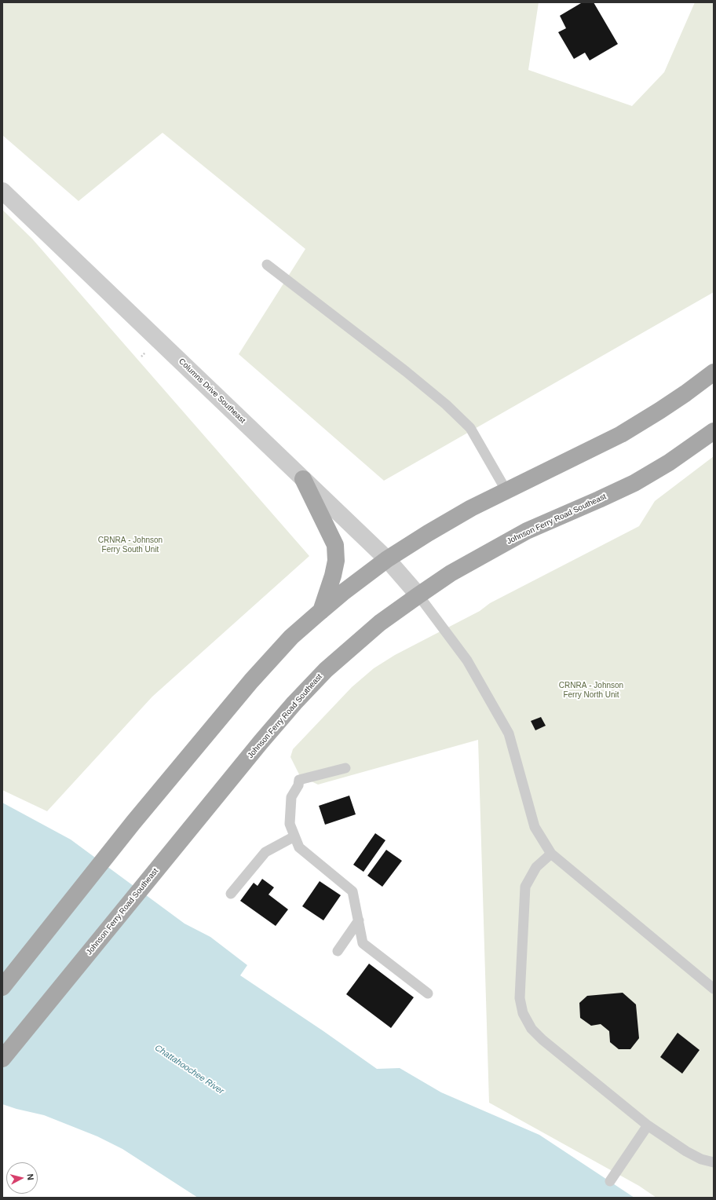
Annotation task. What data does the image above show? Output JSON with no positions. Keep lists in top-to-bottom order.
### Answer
{
  "streets": {
    "main road": ["Johnson Ferry Road Southeast"],
    "street": ["Columns Drive Southeast"]
  },
  "crossings": [
    ["Columns Drive Southeast", "Johnson Ferry Road Southeast"]
  ],
  "water": ["Chattahoochee River"],
  "parks": ["CRNRA - Johnson Ferry South Unit", "CRNRA - Johnson Ferry North Unit"],
  "north": "right"
}
